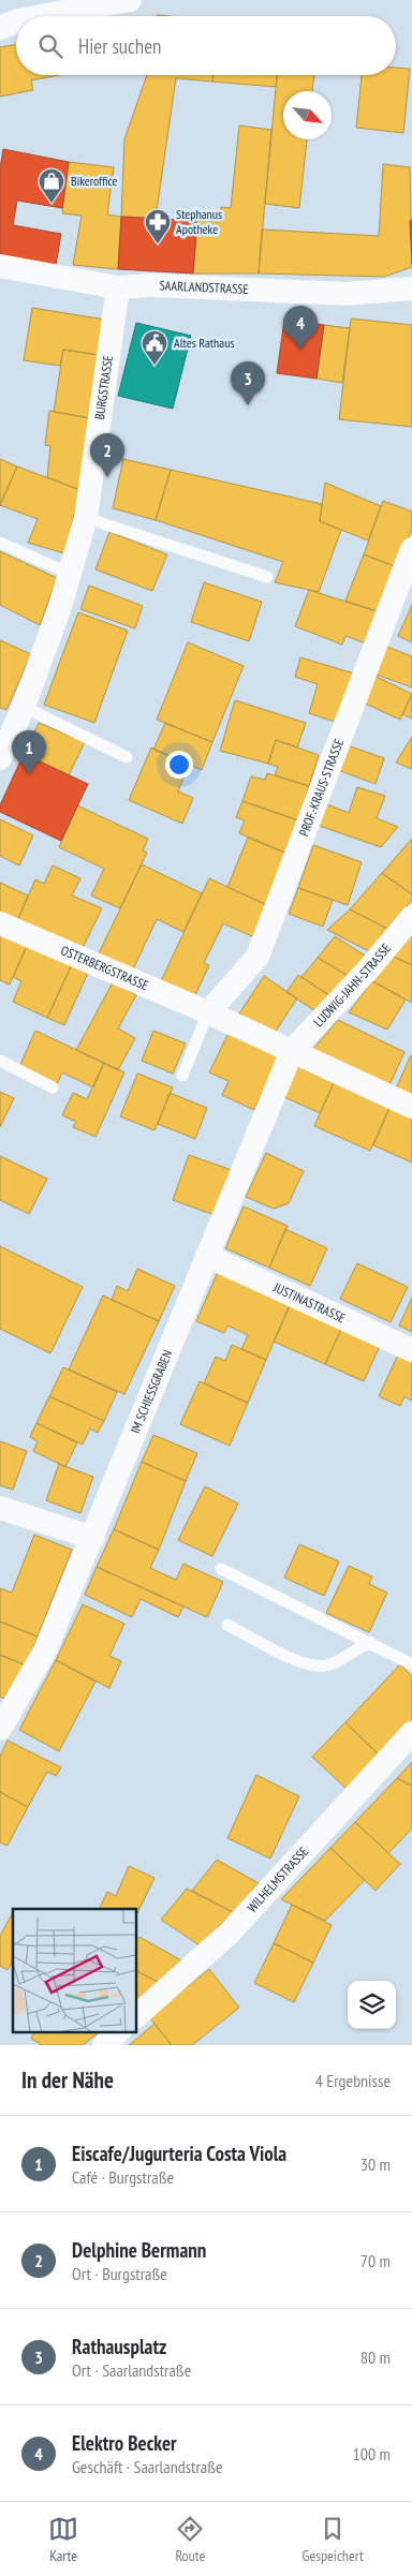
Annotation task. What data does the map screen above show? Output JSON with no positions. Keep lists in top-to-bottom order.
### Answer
{
  "streets": {
    "street": [
      "SAARLANDSTRASSE",
      "BURGSTRASSE",
      "PROF.-KRAUS-STRASSE",
      "OSTERBERGSTRASSE",
      "LUDWIG-JAHN-STRASSE",
      "JUSTINASTRASSE",
      "IM SCHIESSGRABEN",
      "WILHELMSTRASSE"
    ]
  },
  "crossings": [
    ["SAARLANDSTRASSE", "BURGSTRASSE"],
    ["PROF.-KRAUS-STRASSE", "OSTERBERGSTRASSE"],
    ["OSTERBERGSTRASSE", "LUDWIG-JAHN-STRASSE"],
    ["OSTERBERGSTRASSE", "IM SCHIESSGRABEN"],
    ["LUDWIG-JAHN-STRASSE", "IM SCHIESSGRABEN"],
    ["JUSTINASTRASSE", "IM SCHIESSGRABEN"]
  ],
  "places": {
    "shop": ["Bikeroffice"],
    "pharmacy": ["Stephanus Apotheke"],
    "public building": ["Altes Rathaus"]
  },
  "north": "bottom right",
  "page": {
    "search": "Hier suchen",
    "pins": [
      "4",
      "3",
      "2",
      "1"
    ],
    "heading": ["In der Nähe", "4 Ergebnisse"],
    "list": [
      {
        "mark": "1",
        "name": "Eiscafe/Jugurteria Costa Viola",
        "note": "Café · Burgstraße",
        "value": "30 m"
      },
      {
        "mark": "2",
        "name": "Delphine Bermann",
        "note": "Ort · Burgstraße",
        "value": "70 m"
      },
      {
        "mark": "3",
        "name": "Rathausplatz",
        "note": "Ort · Saarlandstraße",
        "value": "80 m"
      },
      {
        "mark": "4",
        "name": "Elektro Becker",
        "note": "Geschäft · Saarlandstraße",
        "value": "100 m"
      }
    ],
    "nav": ["Karte", "Route", "Gespeichert"]
  }
}
